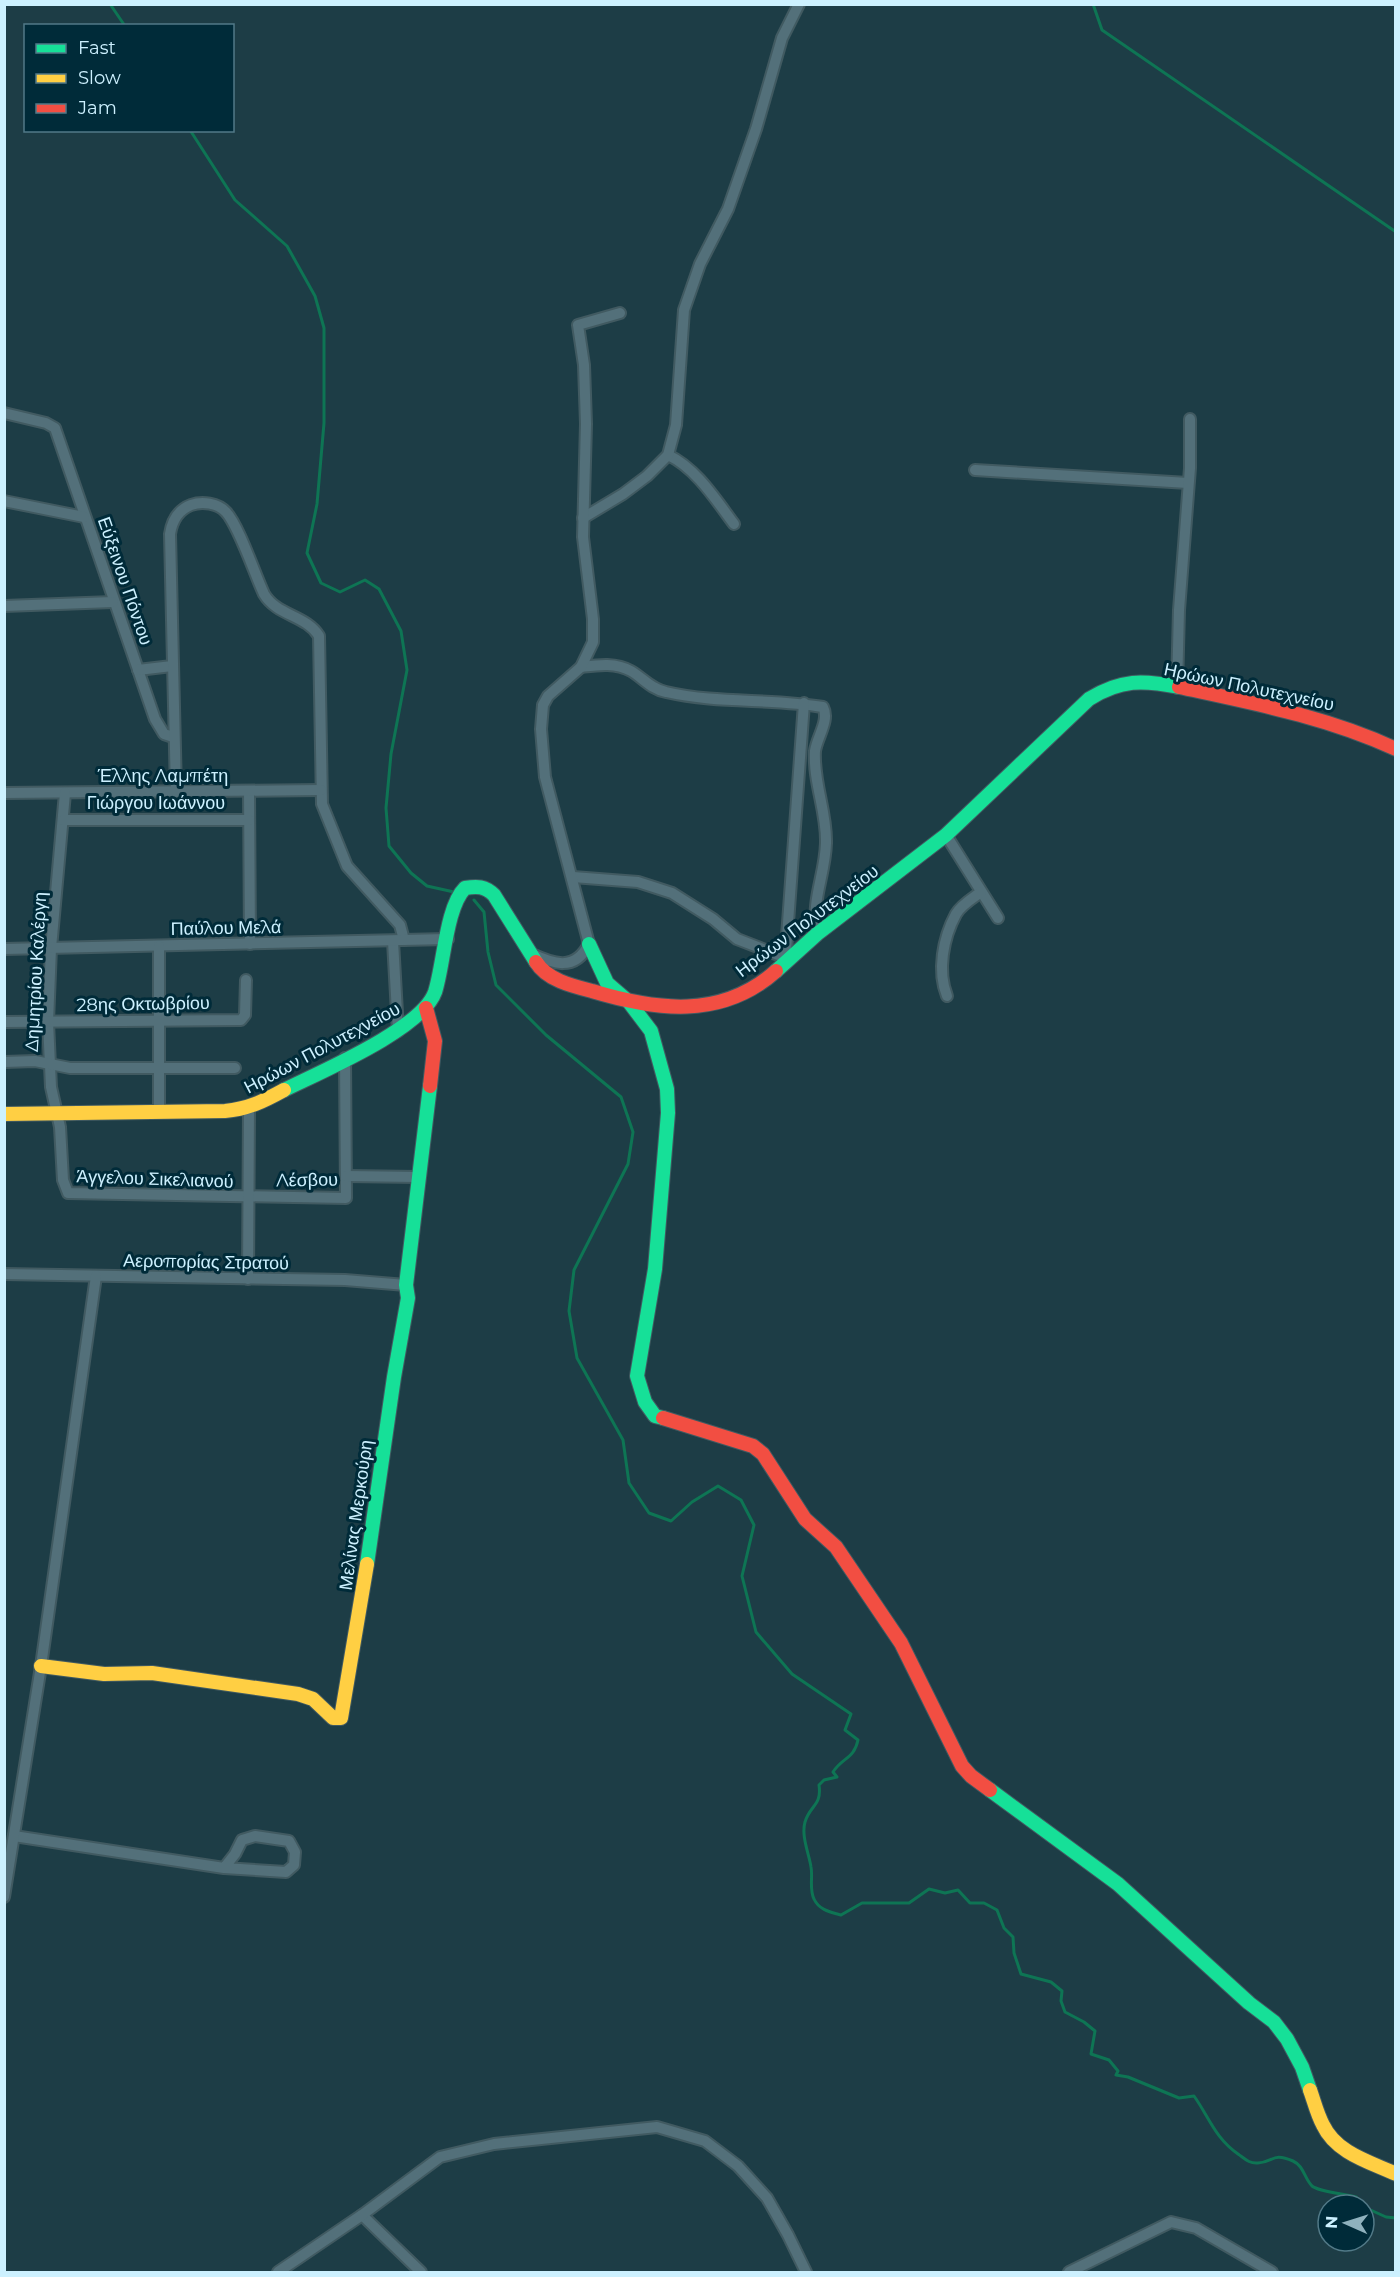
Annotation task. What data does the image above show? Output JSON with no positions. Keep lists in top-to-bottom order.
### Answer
{
  "streets": {
    "street": [
      "Εύξεινου Πόντου",
      "Ηρώων Πολυτεχνείου",
      "Έλλης Λαμπέτη",
      "Γιώργου Ιωάννου",
      "Παύλου Μελά",
      "Δημητρίου Καλέργη",
      "28ης Οκτωβρίου",
      "Άγγελου Σικελιανού",
      "Λέσβου",
      "Αεροπορίας Στρατού",
      "Μελίνας Μερκούρη"
    ]
  },
  "crossings": [
    ["Ηρώων Πολυτεχνείου", "Παύλου Μελά"],
    ["Ηρώων Πολυτεχνείου", "Δημητρίου Καλέργη"],
    ["Ηρώων Πολυτεχνείου", "Μελίνας Μερκούρη"],
    ["Έλλης Λαμπέτη", "Δημητρίου Καλέργη"],
    ["Γιώργου Ιωάννου", "Δημητρίου Καλέργη"],
    ["Παύλου Μελά", "Δημητρίου Καλέργη"],
    ["Δημητρίου Καλέργη", "28ης Οκτωβρίου"],
    ["Δημητρίου Καλέργη", "Άγγελου Σικελιανού"],
    ["Άγγελου Σικελιανού", "Λέσβου"],
    ["Λέσβου", "Μελίνας Μερκούρη"],
    ["Αεροπορίας Στρατού", "Μελίνας Μερκούρη"]
  ],
  "legend": ["Fast", "Slow", "Jam"],
  "north": "left"
}
